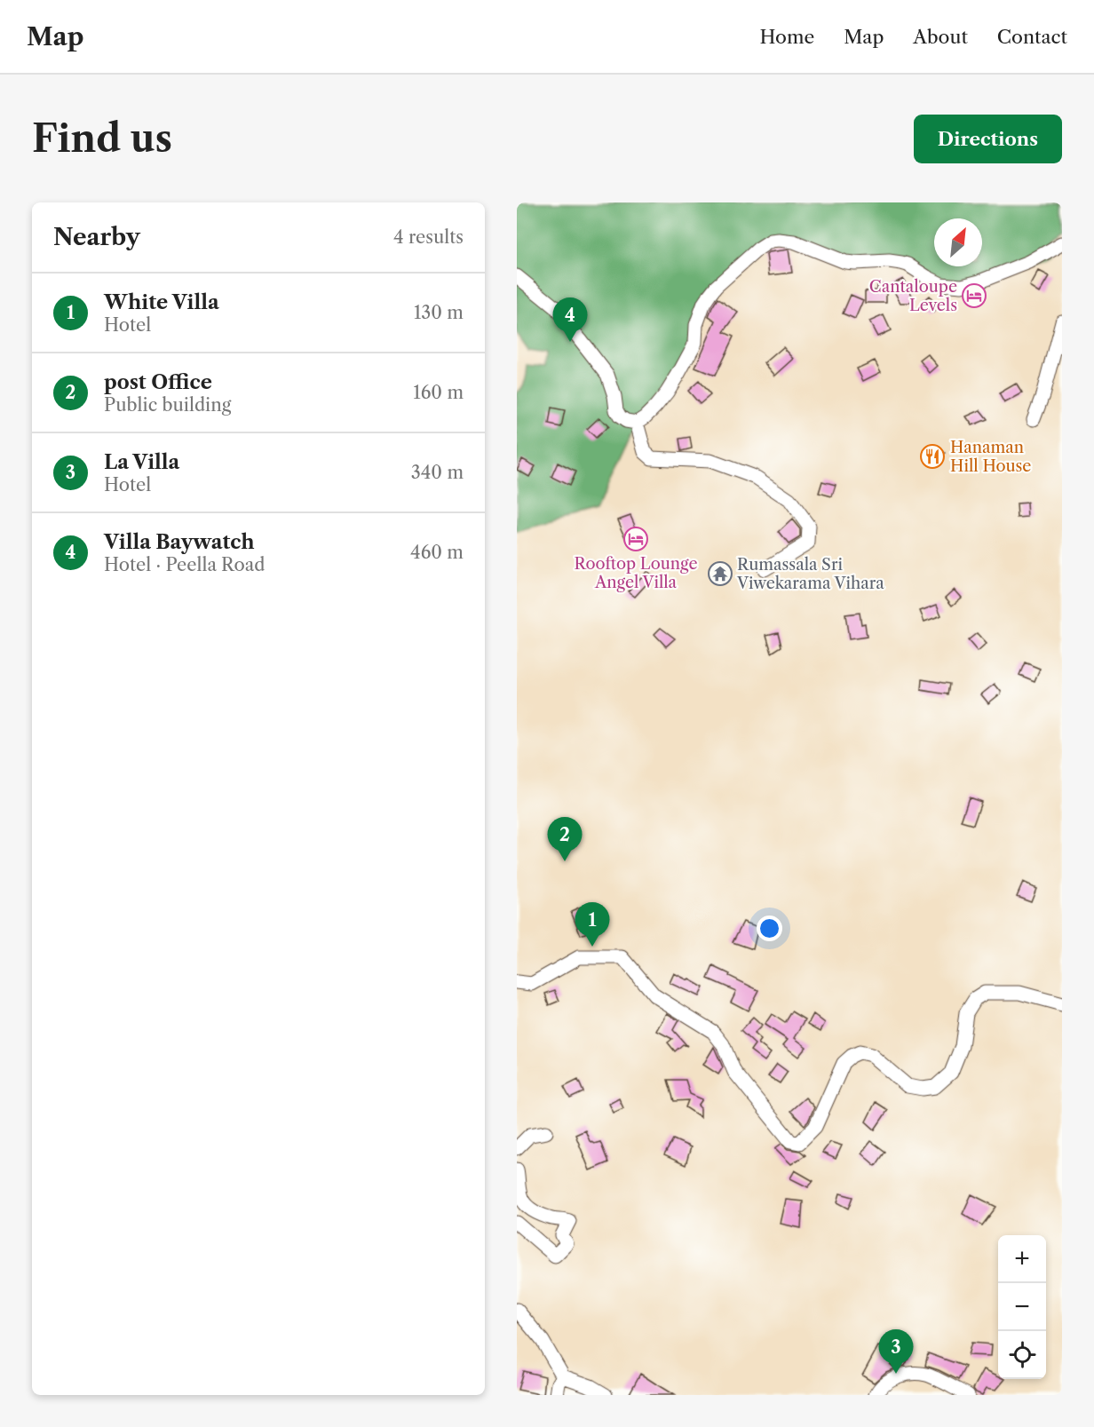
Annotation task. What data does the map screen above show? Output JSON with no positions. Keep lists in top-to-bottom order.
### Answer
{
  "places": {
    "hotel": ["Cantaloupe Levels", "Rooftop Lounge Angel Villa"],
    "restaurant": ["Hanaman Hill House"],
    "temple": ["Rumassala Sri Viwekarama Vihara"]
  },
  "north": "top right",
  "page": {
    "header": "Map",
    "nav": [
      "Home",
      "Map",
      "About",
      "Contact"
    ],
    "buttons": "Directions",
    "title": "Find us",
    "heading": ["Nearby", "4 results"],
    "list": [
      {
        "mark": "1",
        "name": "White Villa",
        "note": "Hotel",
        "value": "130 m"
      },
      {
        "mark": "2",
        "name": "post Office",
        "note": "Public building",
        "value": "160 m"
      },
      {
        "mark": "3",
        "name": "La Villa",
        "note": "Hotel",
        "value": "340 m"
      },
      {
        "mark": "4",
        "name": "Villa Baywatch",
        "note": "Hotel · Peella Road",
        "value": "460 m"
      }
    ],
    "pins": [
      "4",
      "2",
      "1",
      "3"
    ],
    "map_buttons": ["+", "−"]
  }
}
